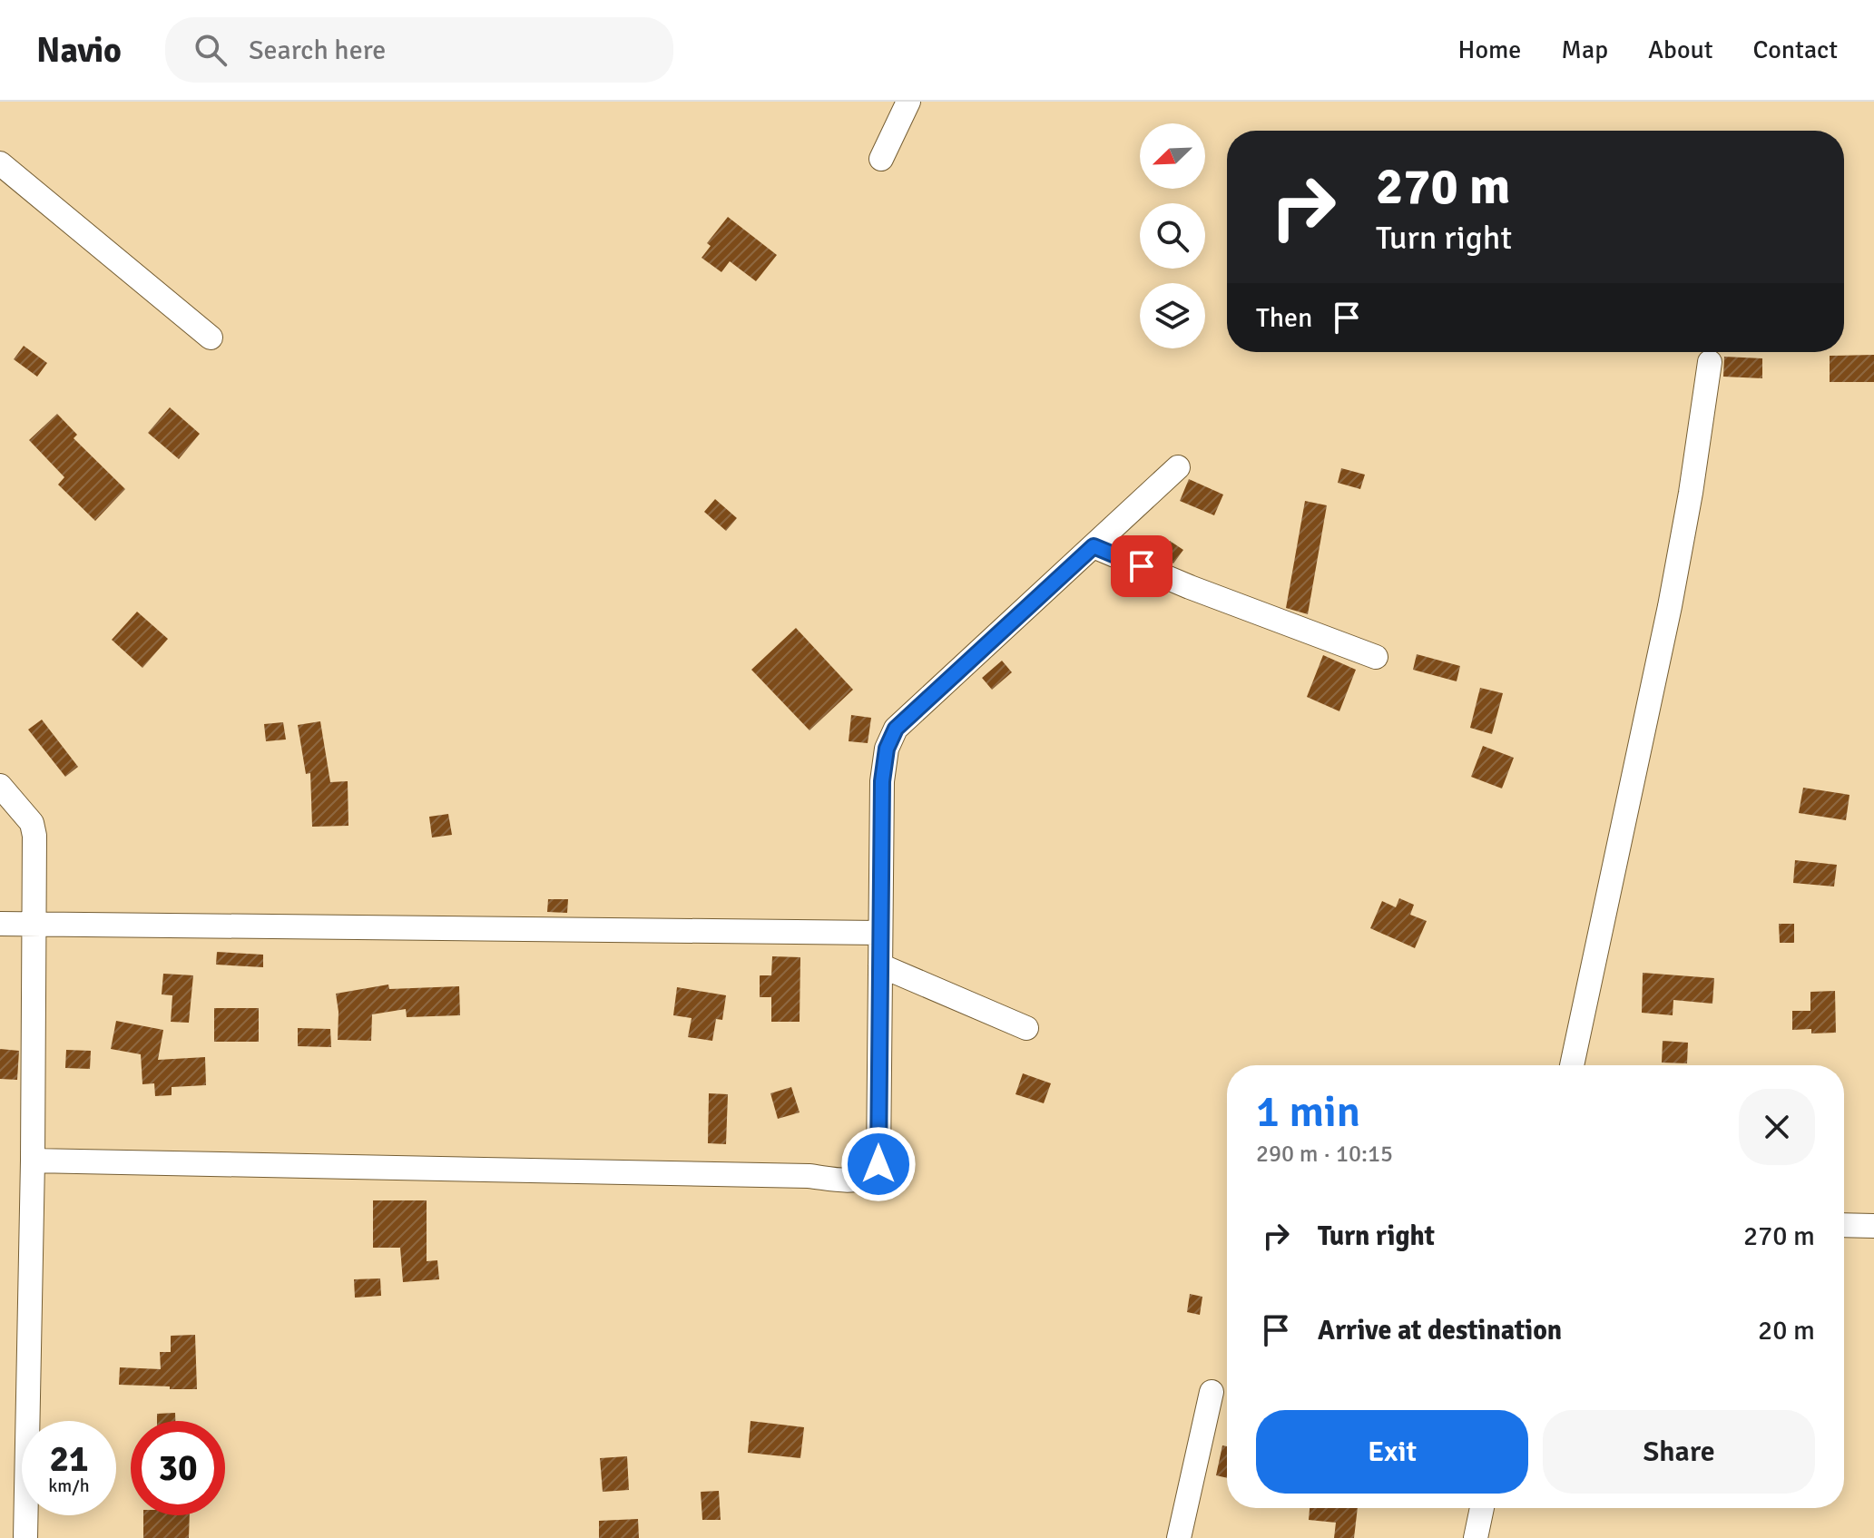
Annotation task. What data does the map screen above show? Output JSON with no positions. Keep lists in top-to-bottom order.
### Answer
{
  "north": "bottom left",
  "page": {
    "header": "Navio",
    "search": "Search here",
    "nav": [
      "Home",
      "Map",
      "About",
      "Contact"
    ],
    "turn": ["270 m", "Turn right"],
    "then": "Then",
    "heading": ["1 min", "290 m · 10:15"],
    "list": [
      {
        "name": "Turn right",
        "value": "270 m"
      },
      {
        "name": "Arrive at destination",
        "value": "20 m"
      }
    ],
    "buttons": ["Exit", "Share"],
    "speed": "21 km/h",
    "limit": "30"
  }
}
